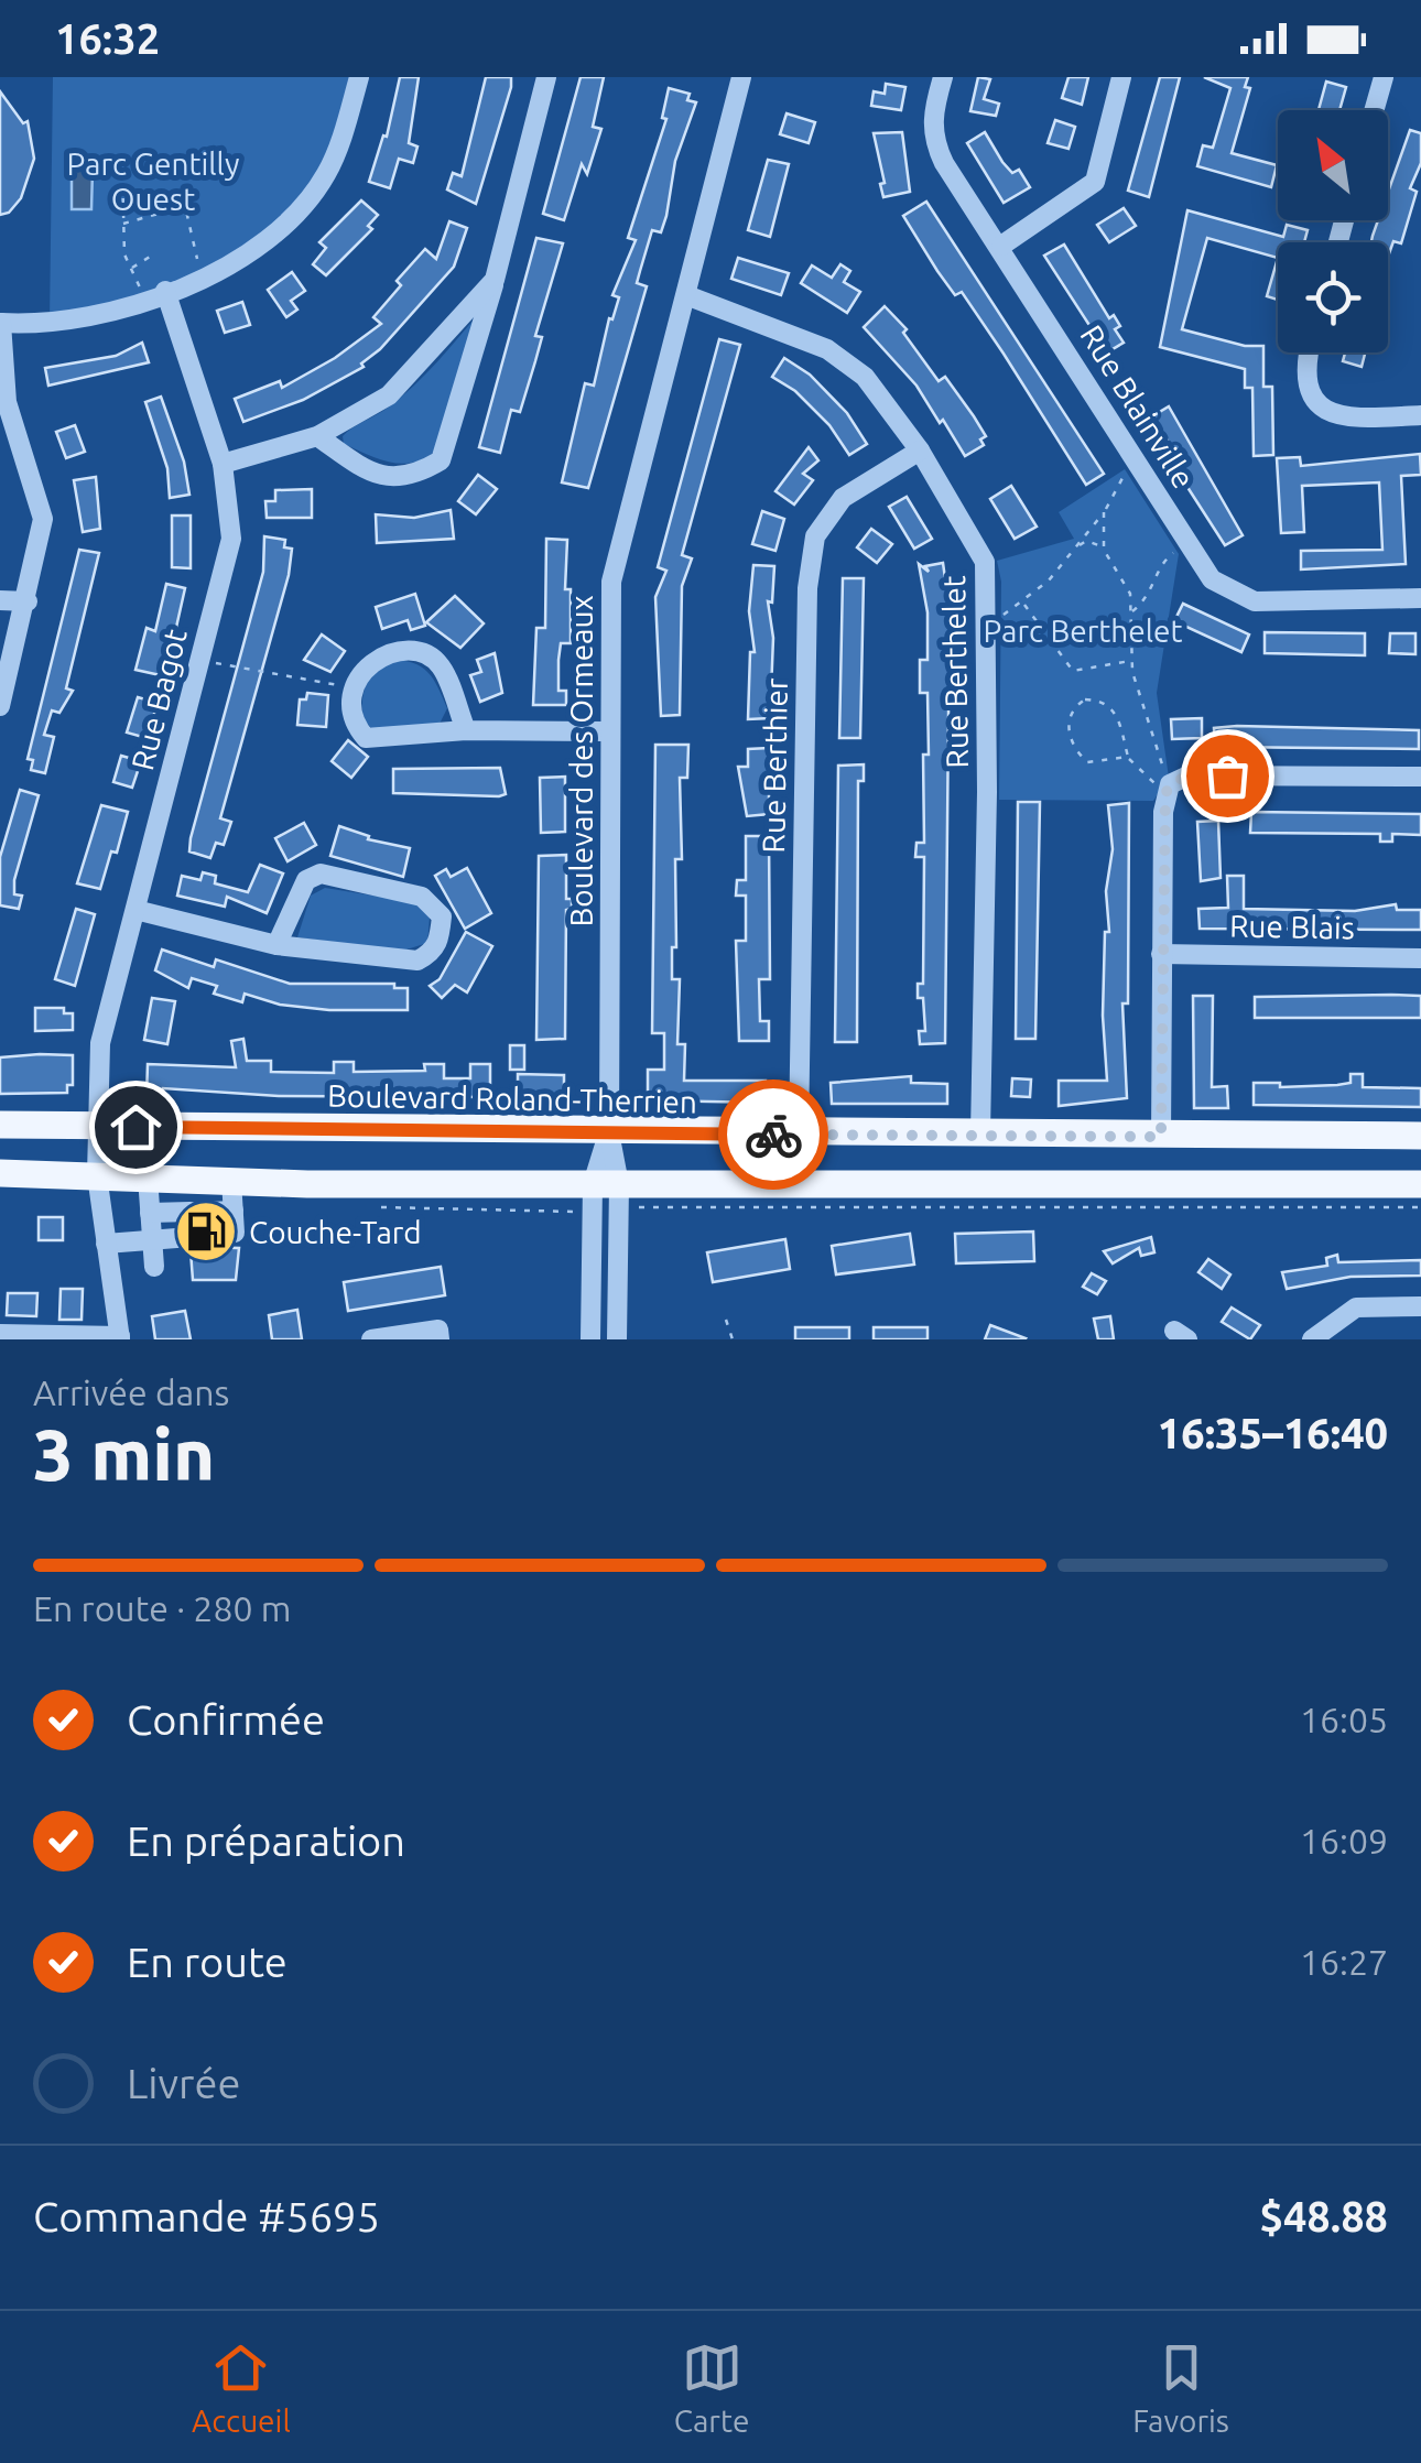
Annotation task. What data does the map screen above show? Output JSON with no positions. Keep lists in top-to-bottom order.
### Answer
{
  "streets": {
    "main road": ["Boulevard Roland-Therrien"],
    "street": [
      "Rue Blainville",
      "Rue Berthelet",
      "Rue Bagot",
      "Boulevard des Ormeaux",
      "Rue Berthier",
      "Rue Blais"
    ]
  },
  "crossings": [
    ["Rue Berthelet", "Boulevard des Ormeaux"],
    ["Rue Berthelet", "Rue Berthier"],
    ["Rue Berthelet", "Boulevard Roland-Therrien"],
    ["Rue Bagot", "Boulevard Roland-Therrien"],
    ["Boulevard des Ormeaux", "Boulevard Roland-Therrien"],
    ["Rue Berthier", "Boulevard Roland-Therrien"]
  ],
  "parks": ["Parc Gentilly Ouest", "Parc Berthelet"],
  "places": {
    "fuel station": ["Couche-Tard"]
  },
  "north": "top left",
  "page": {
    "status": "16:32",
    "heading": ["3 min", "Arrivée dans", "16:35–16:40"],
    "panel": ["Commande #5695", "$48.88"],
    "bar": "En route · 280 m",
    "list": [
      ["Confirmée", "16:05"],
      ["En préparation", "16:09"],
      ["En route", "16:27"],
      "Livrée"
    ],
    "tabs": ["Accueil", "Carte", "Favoris"]
  }
}
